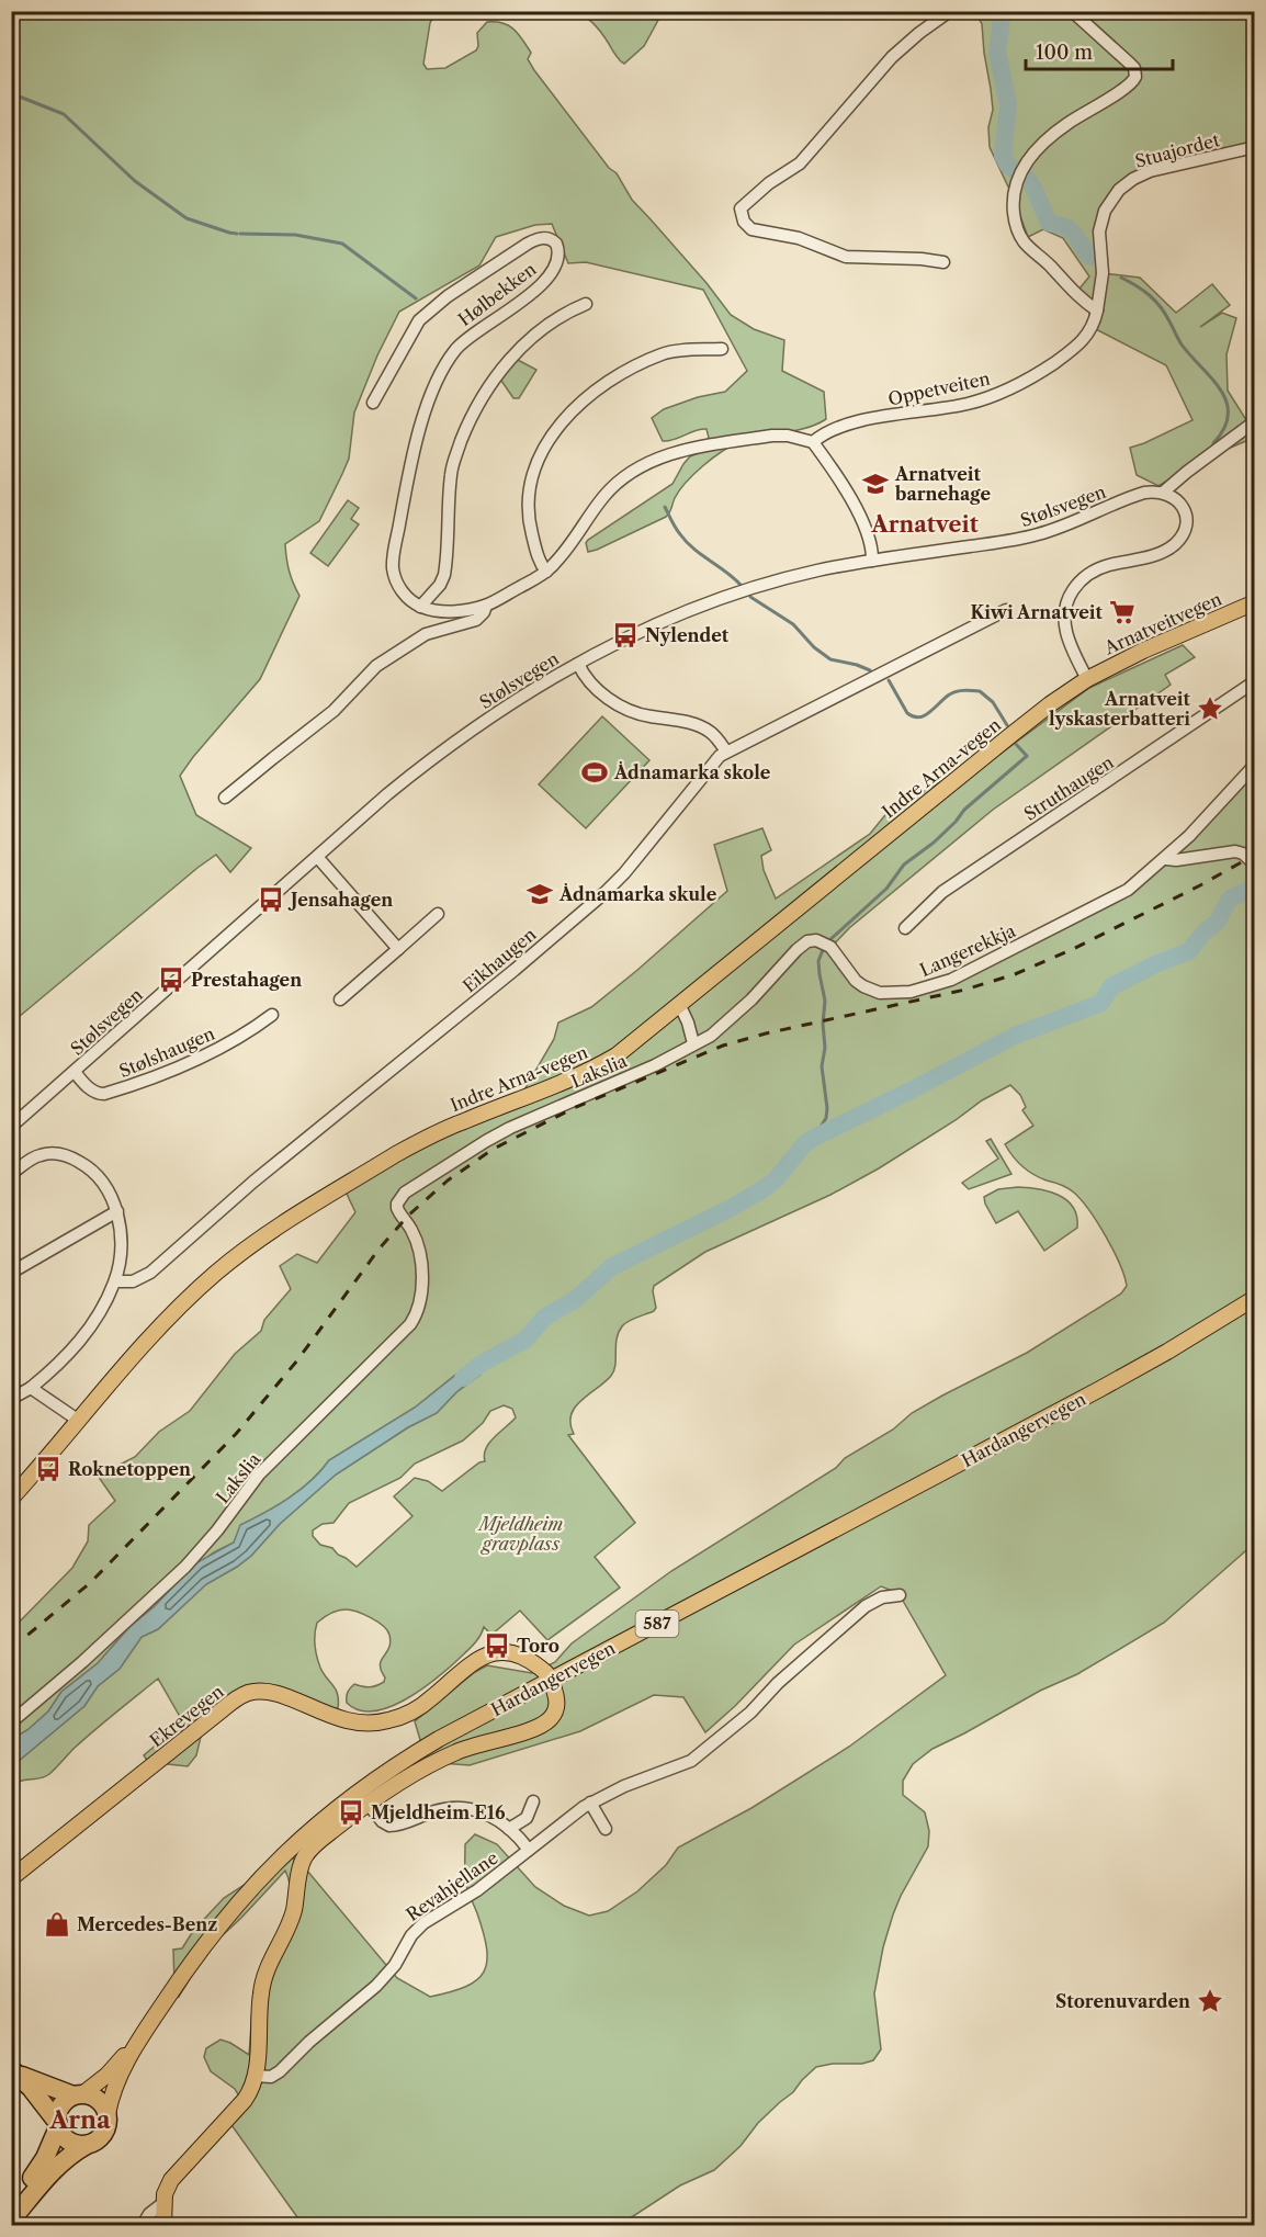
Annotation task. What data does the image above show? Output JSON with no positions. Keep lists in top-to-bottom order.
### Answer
{
  "streets": {
    "main road": [
      "Arnatveitvegen",
      "Indre Arna-vegen",
      "Hardangervegen",
      "587",
      "Ekrevegen"
    ],
    "street": [
      "Stuajordet",
      "Hølbekken",
      "Oppetveiten",
      "Stølsvegen",
      "Struthaugen",
      "Langerekkja",
      "Eikhaugen",
      "Stølshaugen",
      "Lakslia",
      "Revahjellane"
    ]
  },
  "crossings": [
    ["Stuajordet", "Oppetveiten"],
    ["Stølsvegen", "Stølshaugen"],
    ["Arnatveitvegen", "Indre Arna-vegen"],
    ["Langerekkja", "Lakslia"]
  ],
  "districts": ["Arnatveit", "Arna"],
  "parks": ["Mjeldheim gravplass"],
  "places": {
    "school or university": ["Arnatveit barnehage", "Ådnamarka skule"],
    "supermarket": ["Kiwi Arnatveit"],
    "bus stop": [
      "Nylendet",
      "Jensahagen",
      "Prestahagen",
      "Roknetoppen",
      "Toro",
      "Mjeldheim E16"
    ],
    "place": ["Arnatveit lyskasterbatteri", "Storenuvarden"],
    "sports": ["Ådnamarka skole"],
    "shop": ["Mercedes-Benz"]
  },
  "scale_bar": "100 m"
}
